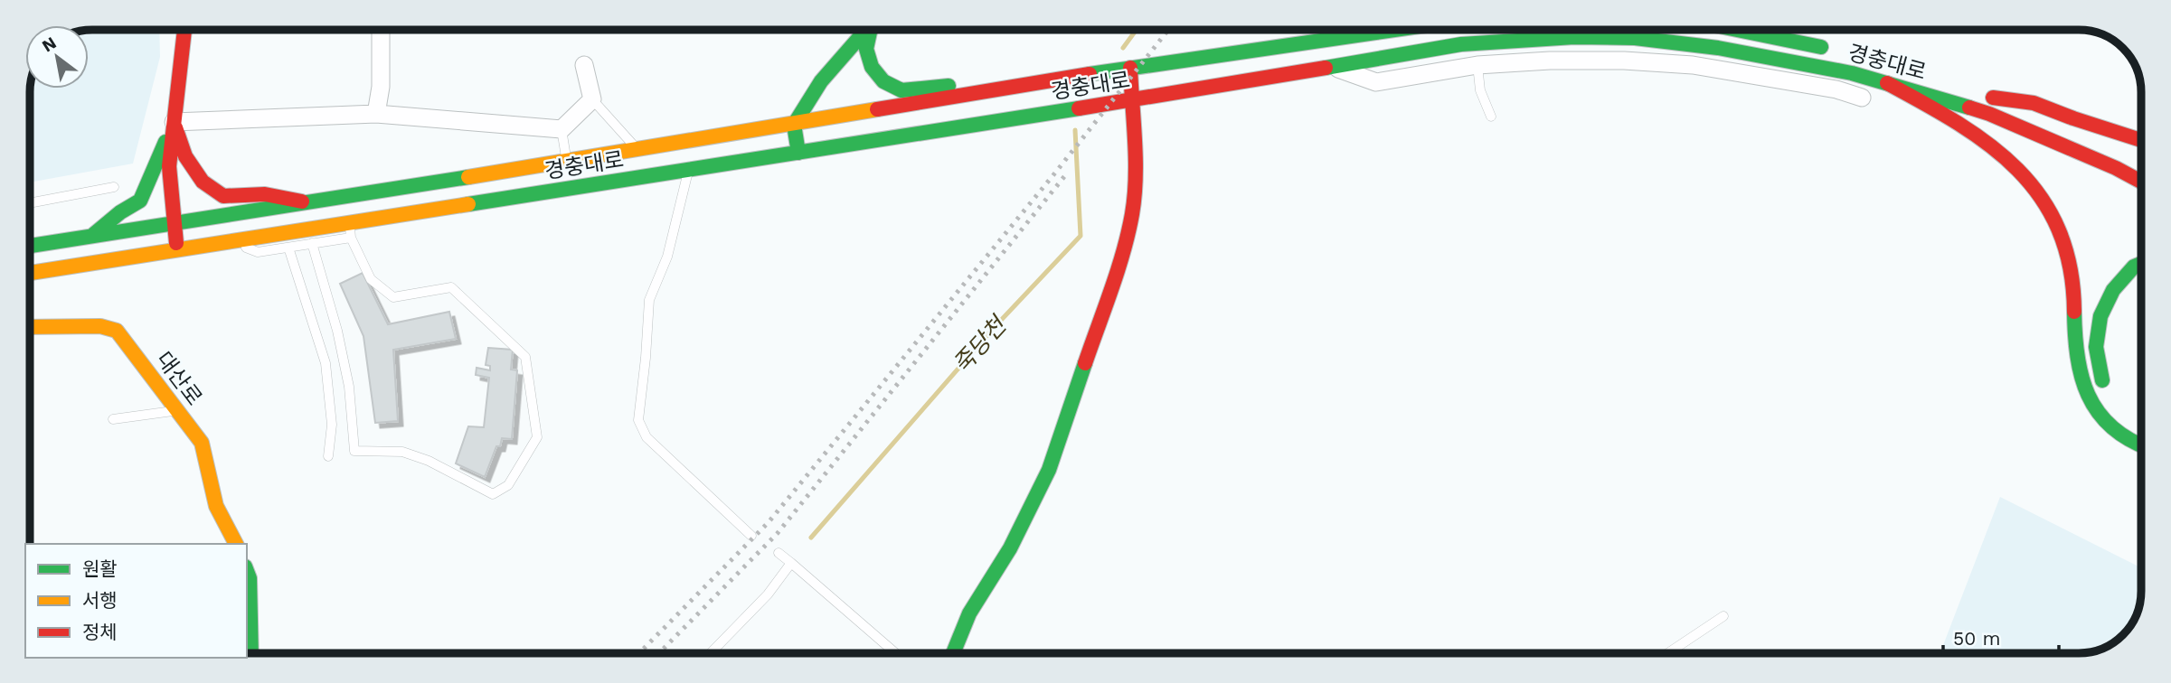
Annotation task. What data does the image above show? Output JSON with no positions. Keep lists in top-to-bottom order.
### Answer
{
  "streets": {
    "main road": ["경충대로", "대산로"]
  },
  "water": ["죽당천"],
  "legend": ["원활", "서행", "정체"],
  "scale_bar": "50 m",
  "north": "top left"
}
